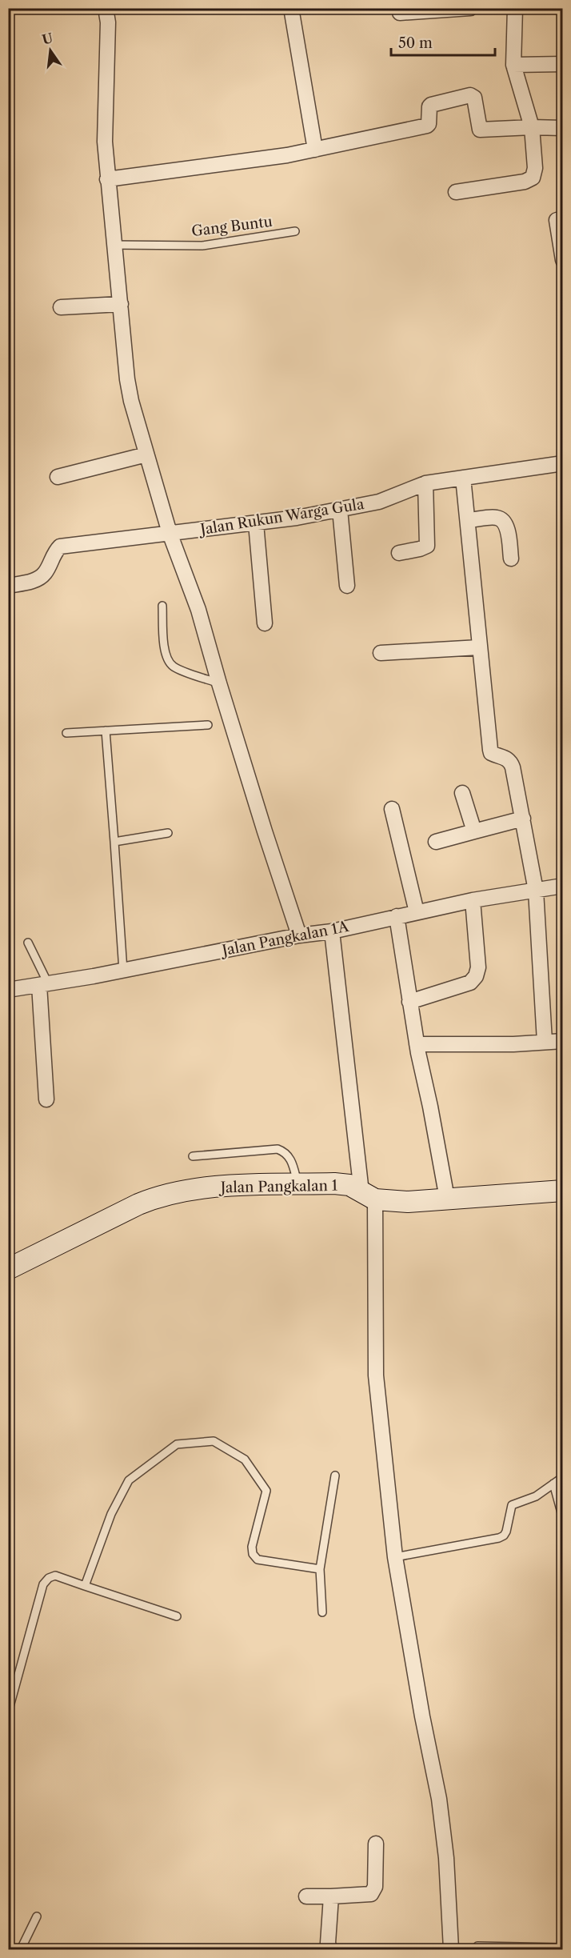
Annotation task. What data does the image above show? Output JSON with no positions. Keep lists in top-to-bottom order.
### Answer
{
  "streets": {
    "main road": ["Jalan Pangkalan 1"],
    "street": ["Jalan Rukun Warga Gula", "Jalan Pangkalan 1A"],
    "lane": ["Gang Buntu"]
  },
  "scale_bar": "50 m",
  "north": "top"
}
